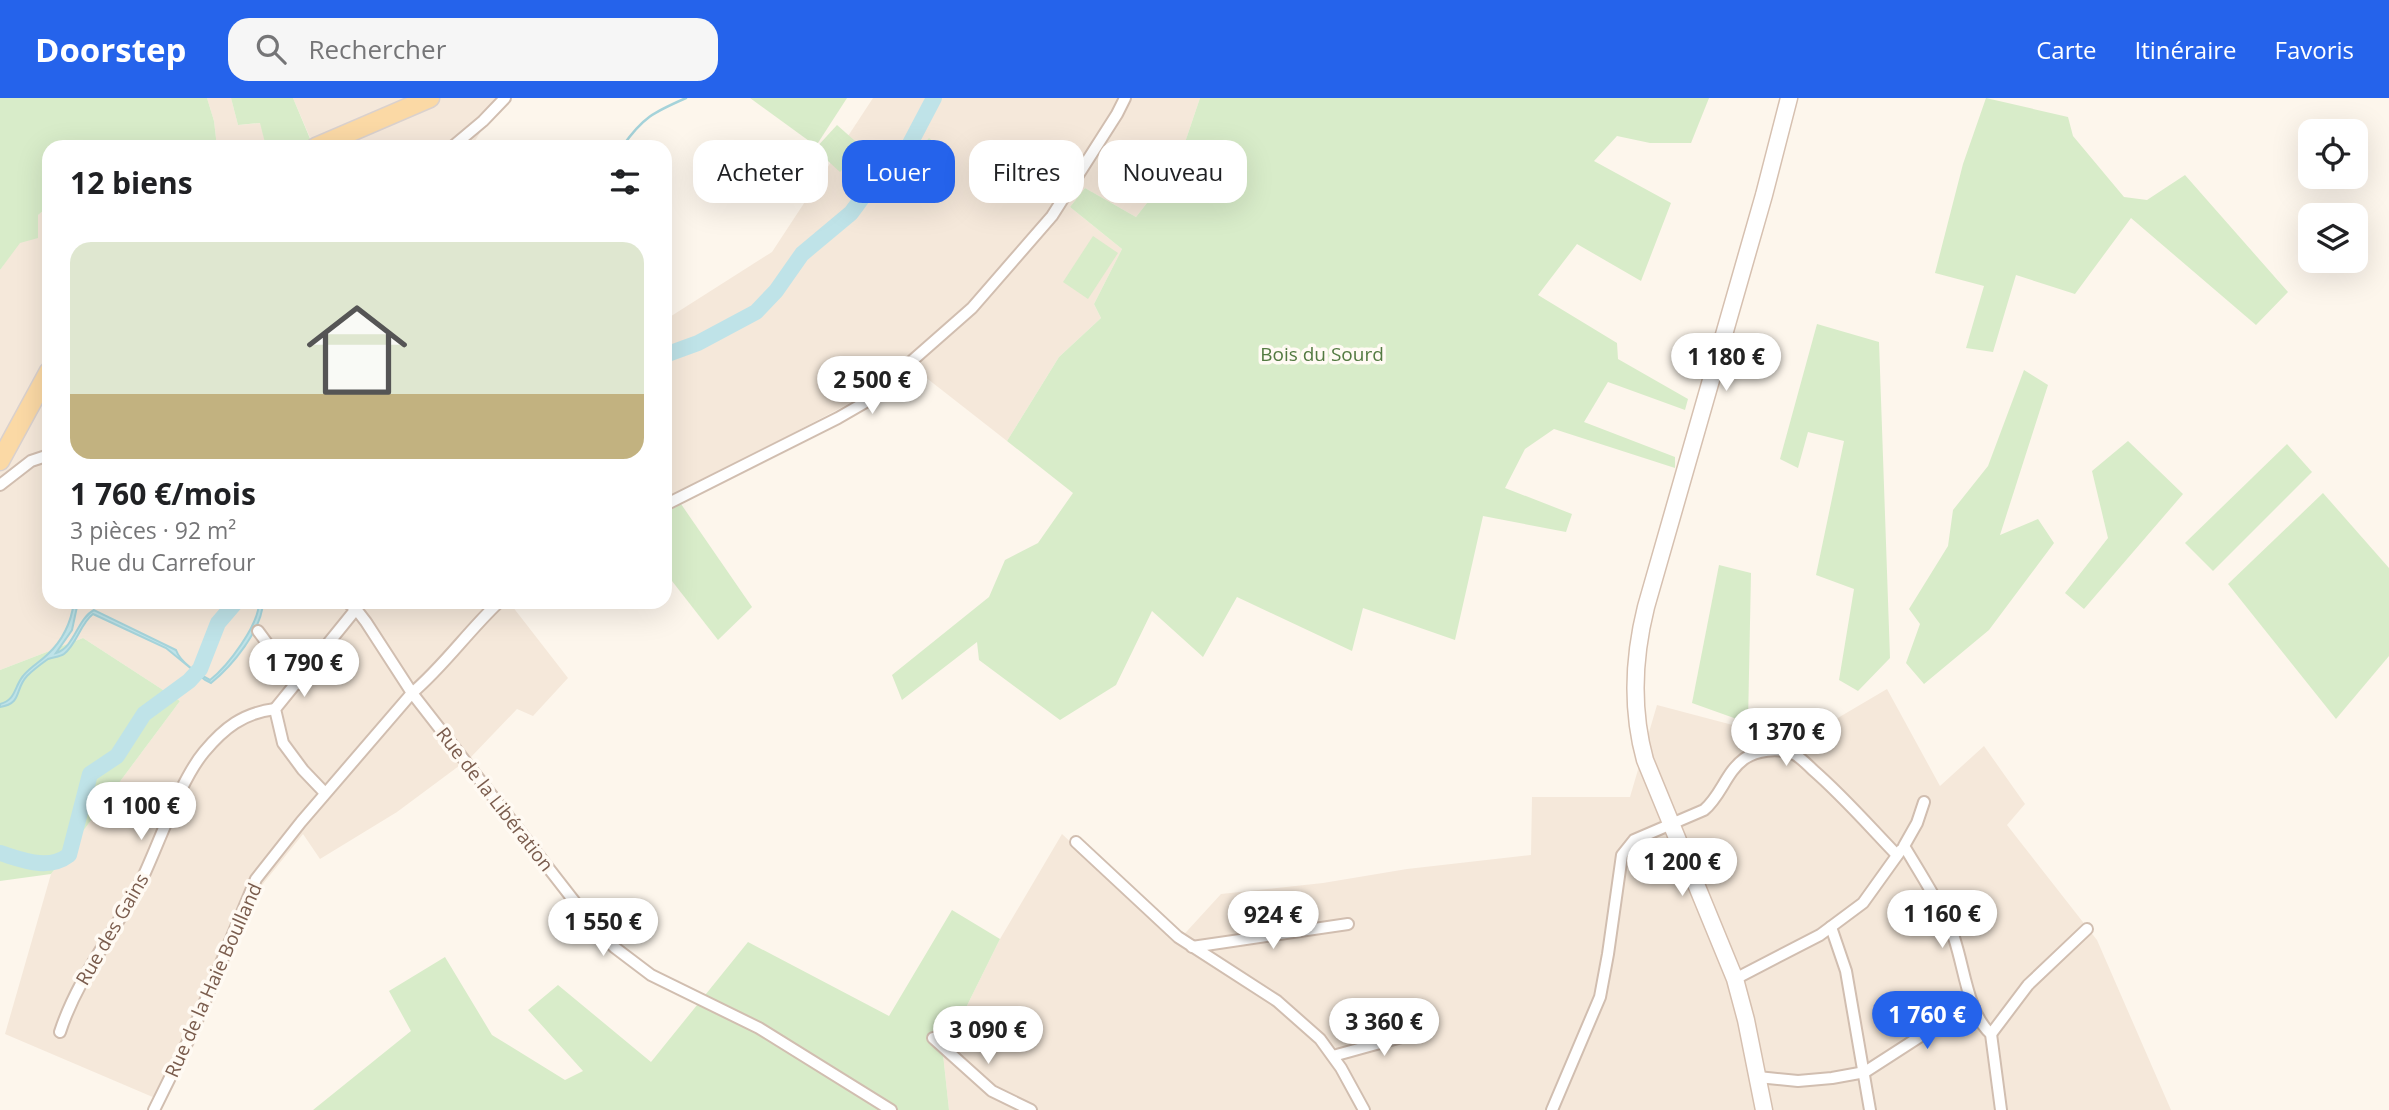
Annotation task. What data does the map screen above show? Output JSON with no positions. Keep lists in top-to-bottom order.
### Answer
{
  "streets": {
    "street": ["Rue de la Libération", "Rue des Gains", "Rue de la Haie Boulland"]
  },
  "crossings": [
    ["Rue de la Libération", "Rue de la Haie Boulland"]
  ],
  "parks": ["Bois du Sourd"],
  "page": {
    "header": "Doorstep",
    "search": "Rechercher",
    "nav": ["Carte", "Itinéraire", "Favoris"],
    "chip": [
      "Acheter",
      "Louer",
      "Filtres",
      "Nouveau"
    ],
    "heading": "12 biens",
    "list": [
      {
        "name": "1 760 €/mois",
        "note": "3 pièces · 92 m² · Rue du Carrefour"
      }
    ],
    "price": [
      "1 180 €",
      "2 500 €",
      "1 790 €",
      "1 370 €",
      "1 100 €",
      "1 200 €",
      "1 160 €",
      "924 €",
      "1 550 €",
      "1 760 €",
      "3 360 €",
      "3 090 €"
    ]
  }
}
